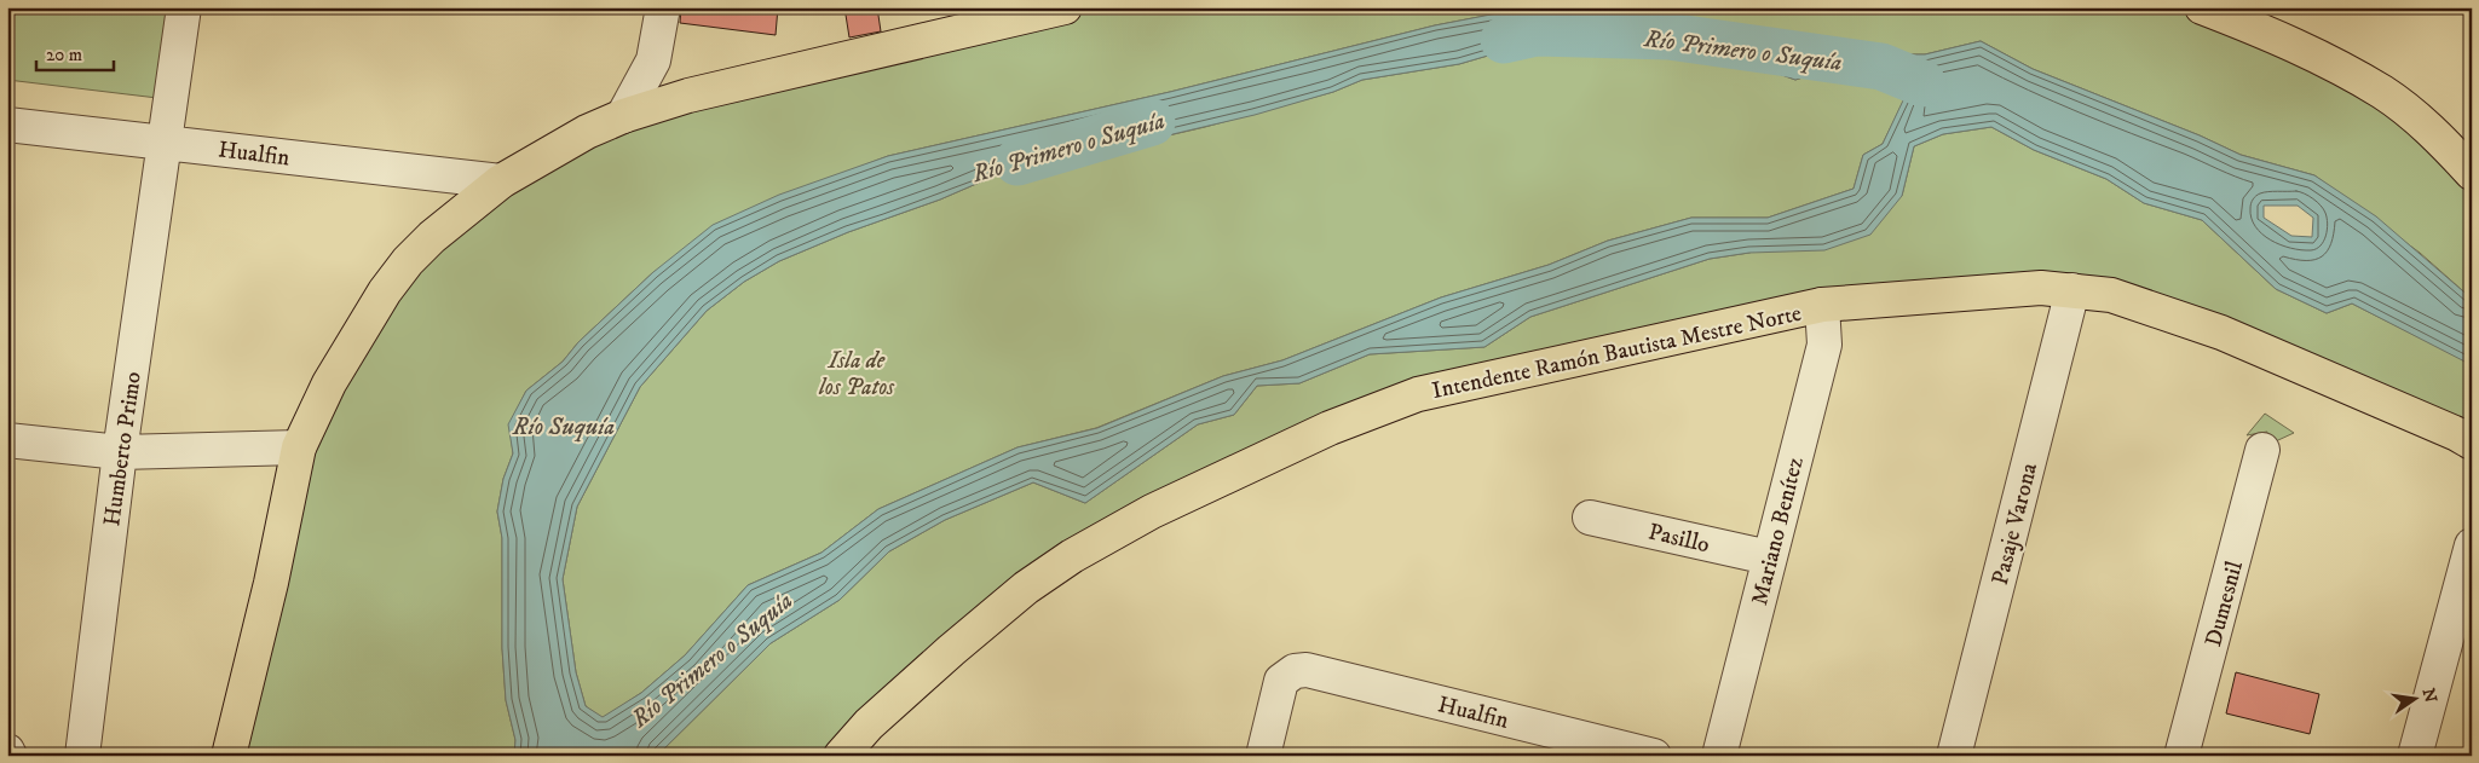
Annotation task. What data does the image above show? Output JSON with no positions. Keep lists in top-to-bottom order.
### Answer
{
  "streets": {
    "main road": ["Intendente Ramón Bautista Mestre Norte"],
    "street": [
      "Hualfin",
      "Humberto Primo",
      "Pasaje Varona",
      "Mariano Benítez",
      "Pasillo",
      "Dumesnil"
    ]
  },
  "crossings": [
    ["Hualfin", "Humberto Primo"],
    ["Intendente Ramón Bautista Mestre Norte", "Pasaje Varona"],
    ["Intendente Ramón Bautista Mestre Norte", "Mariano Benítez"],
    ["Mariano Benítez", "Pasillo"]
  ],
  "water": ["Río Primero o Suquía", "Río Suquía"],
  "parks": ["Isla de los Patos"],
  "scale_bar": "20 m",
  "north": "right"
}
